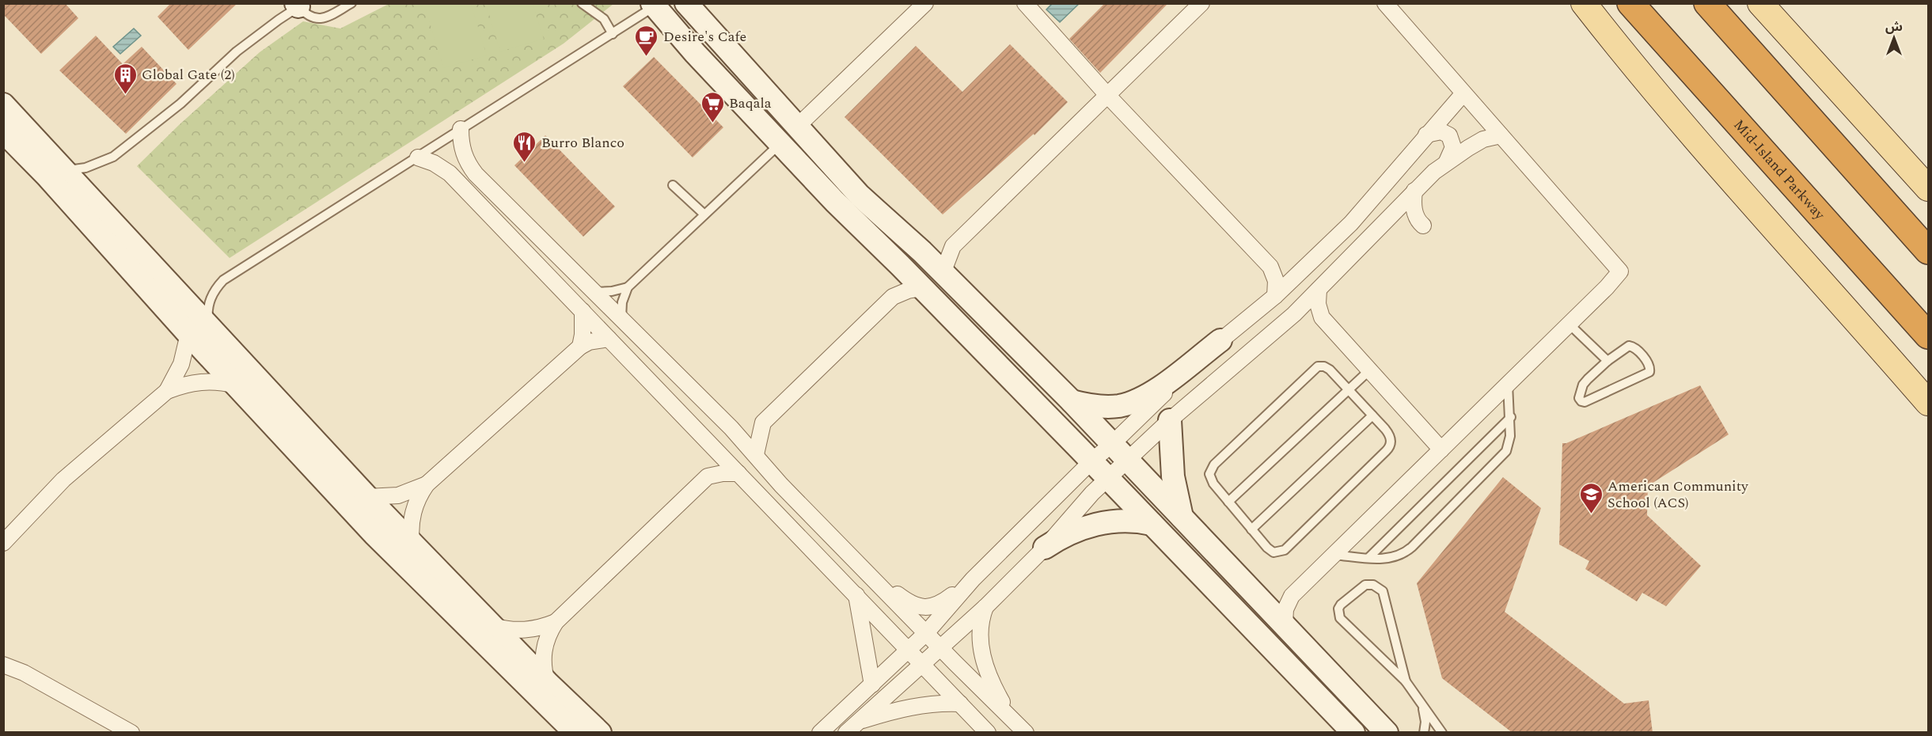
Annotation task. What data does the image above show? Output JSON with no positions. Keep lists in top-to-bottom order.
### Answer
{
  "streets": {
    "highway": ["Mid-Island Parkway"]
  },
  "places": {
    "cafe": ["Desire's Cafe"],
    "building": ["Global Gate (2)"],
    "supermarket": ["Baqala"],
    "restaurant": ["Burro Blanco"],
    "school or university": ["American Community School (ACS)"]
  },
  "north": "top"
}
